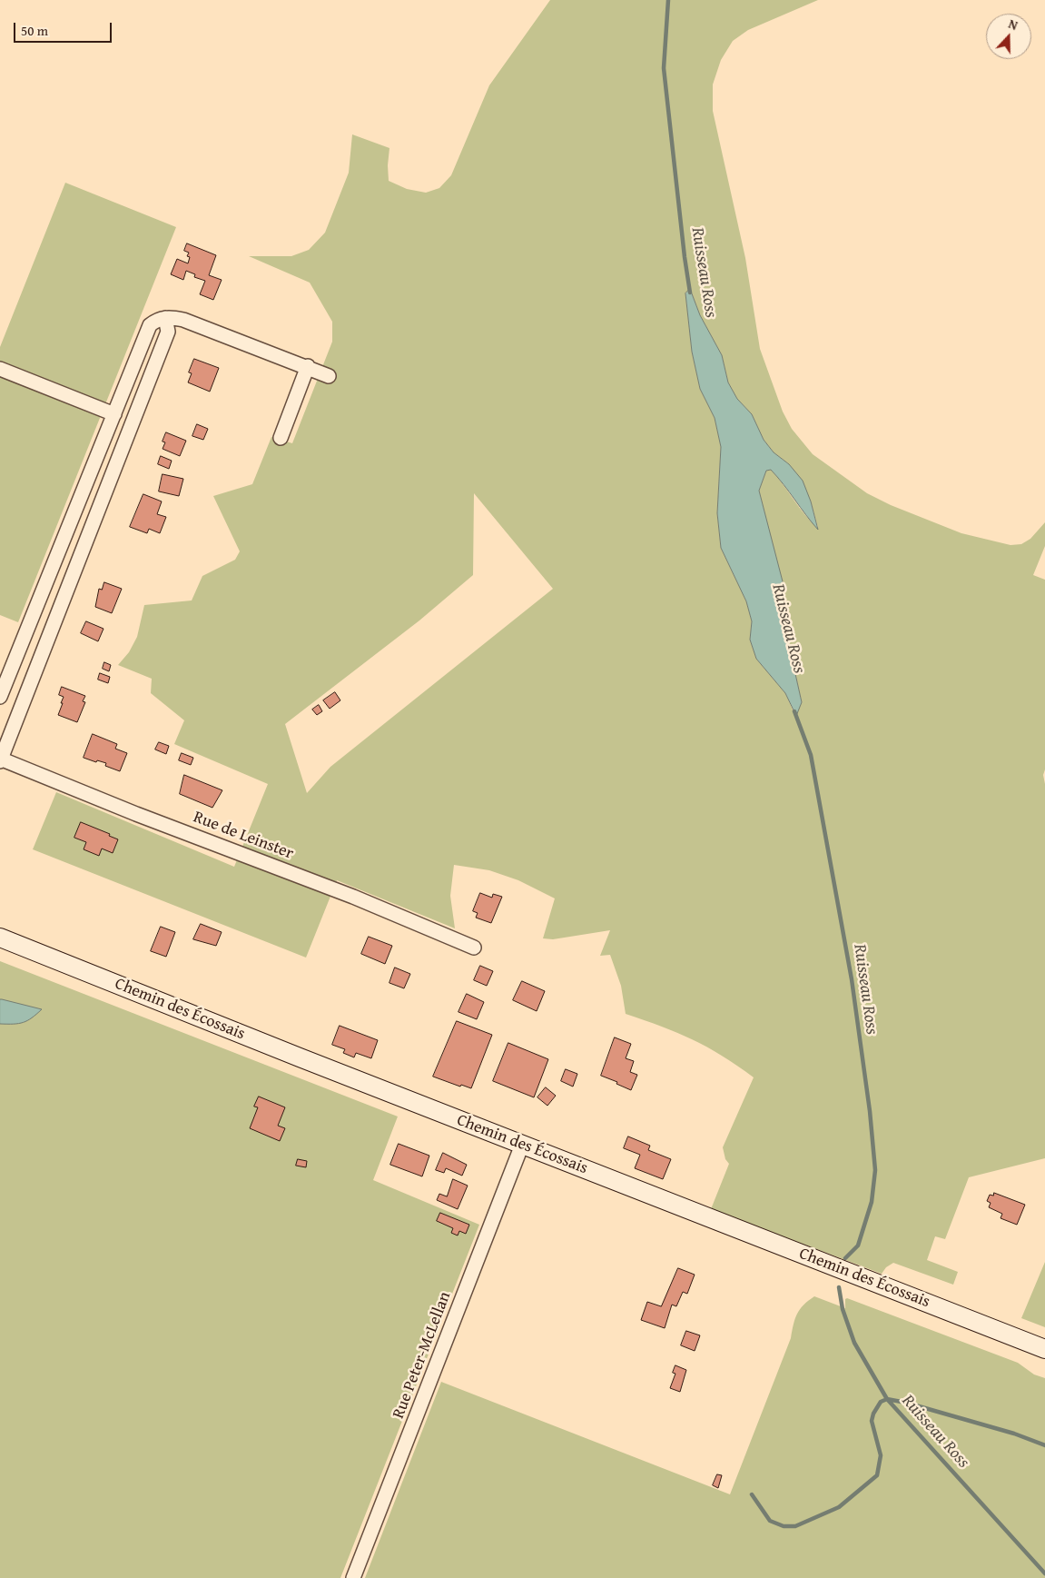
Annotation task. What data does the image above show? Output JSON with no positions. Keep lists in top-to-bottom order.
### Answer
{
  "streets": {
    "main road": ["Chemin des Écossais"],
    "street": ["Rue de Leinster", "Rue Peter-McLellan"]
  },
  "crossings": [
    ["Chemin des Écossais", "Rue Peter-McLellan"]
  ],
  "water": ["Ruisseau Ross"],
  "scale_bar": "50 m",
  "north": "top"
}
